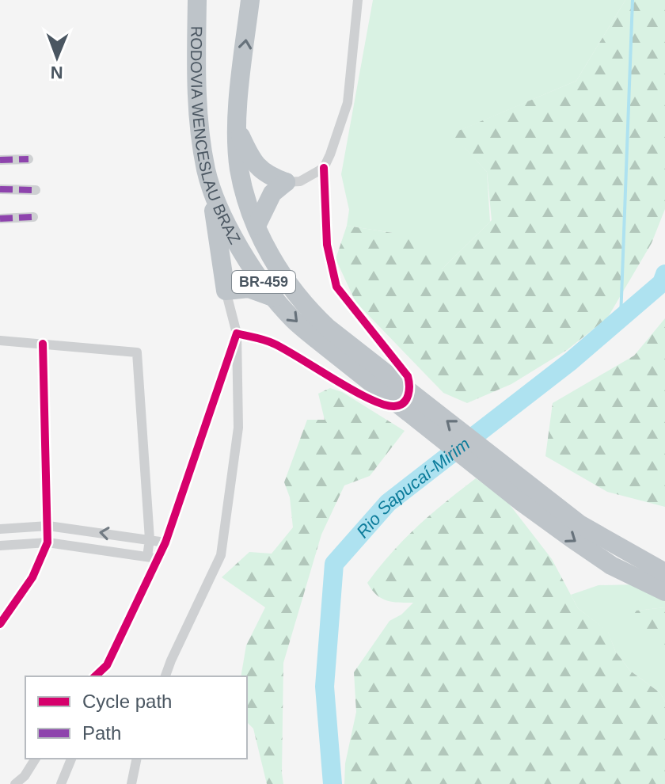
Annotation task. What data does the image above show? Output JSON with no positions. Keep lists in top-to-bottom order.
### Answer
{
  "streets": {
    "highway": ["RODOVIA WENCESLAU BRAZ", "BR-459"]
  },
  "crossings": [
    ["RODOVIA WENCESLAU BRAZ", "BR-459"]
  ],
  "water": ["Rio Sapucaí-Mirim"],
  "legend": ["Cycle path", "Path"],
  "north": "bottom"
}
